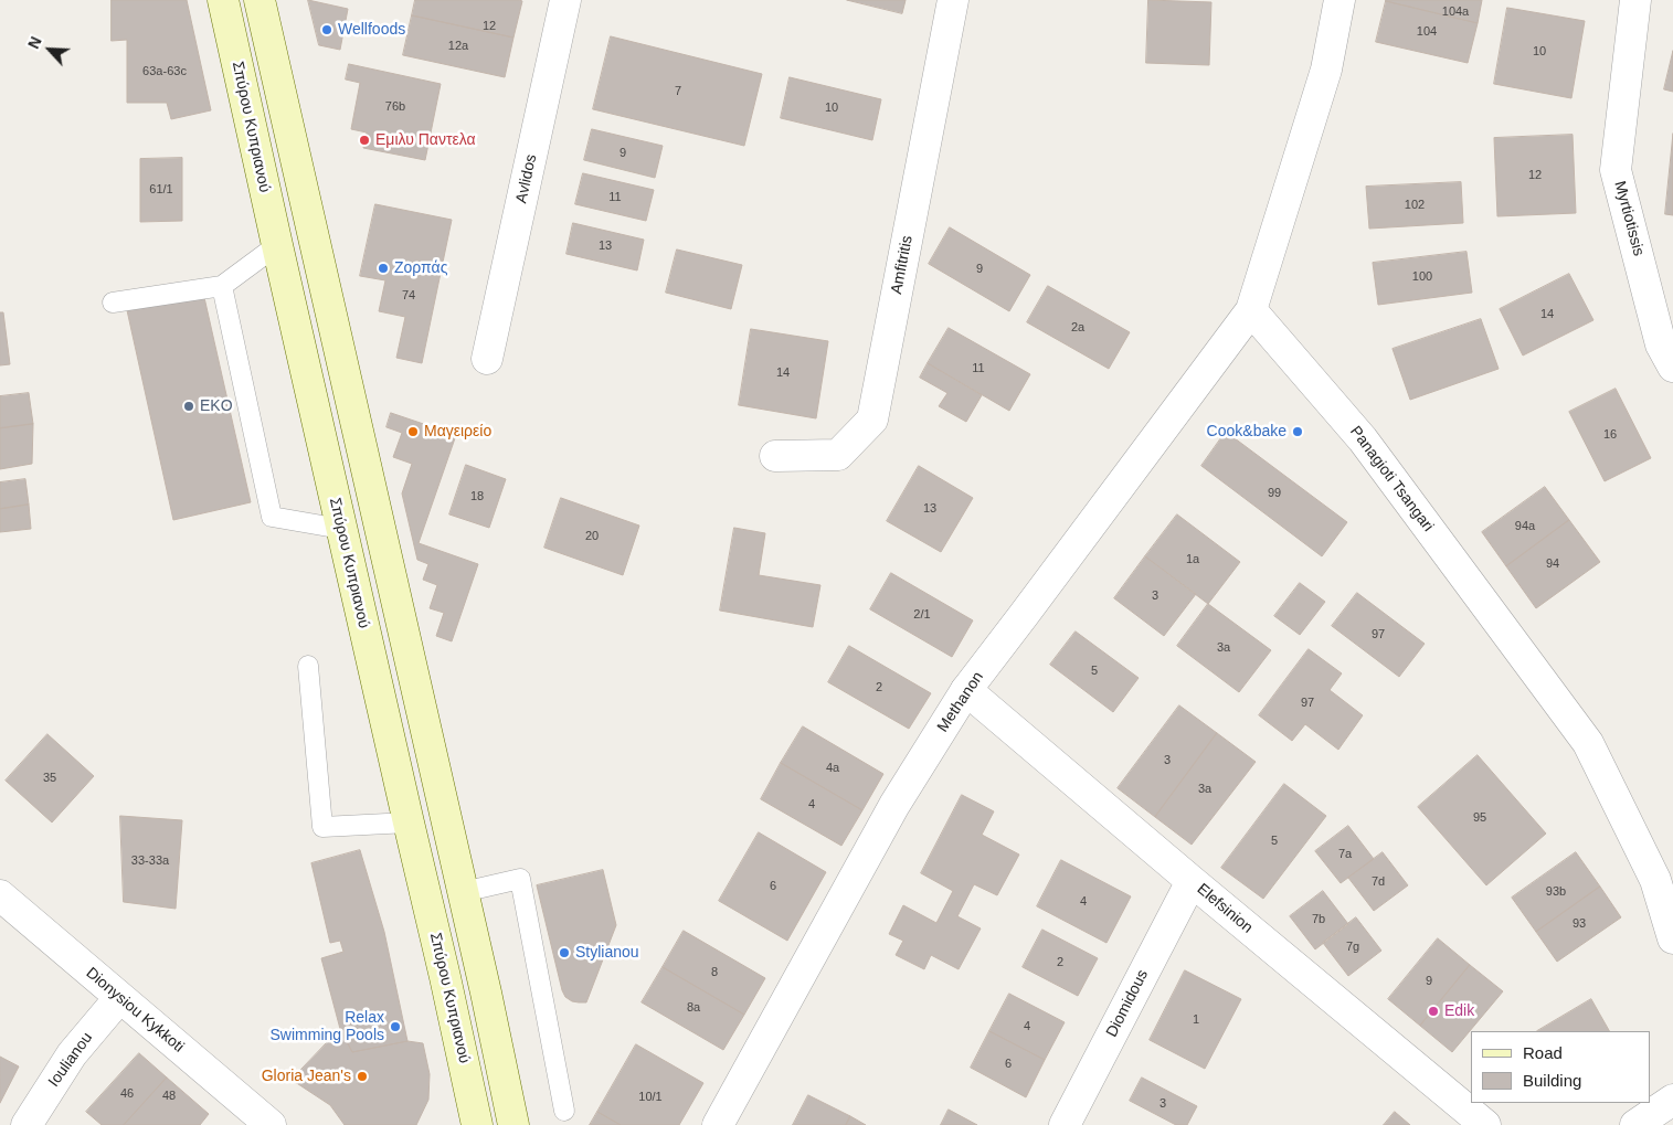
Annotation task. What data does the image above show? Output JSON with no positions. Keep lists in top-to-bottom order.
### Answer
{
  "streets": {
    "main road": ["Σπύρου Κυπριανού"],
    "street": [
      "Avlidos",
      "Myrtiotissis",
      "Amfitritis",
      "Panagioti Tsangari",
      "Methanon",
      "Elefsinion",
      "Diomidous",
      "Dionysiou Kykkoti",
      "Ioulianou"
    ]
  },
  "crossings": [
    ["Panagioti Tsangari", "Methanon"],
    ["Methanon", "Elefsinion"],
    ["Elefsinion", "Diomidous"],
    ["Dionysiou Kykkoti", "Ioulianou"]
  ],
  "places": [
    "Wellfoods",
    "Εμιλυ Παντελα",
    "Ζορπάς",
    "EKO",
    "Μαγειρείο",
    "Cook&bake",
    "Stylianou",
    "Edik",
    "Relax Swimming Pools",
    "Gloria Jean's"
  ],
  "house_numbers": [
    "104a",
    "12",
    "104",
    "12a",
    "10",
    "63a-63c",
    "7",
    "76b",
    "10",
    "9",
    "12",
    "61/1",
    "11",
    "102",
    "13",
    "9",
    "100",
    "74",
    "14",
    "2a",
    "11",
    "14",
    "16",
    "99",
    "18",
    "13",
    "94a",
    "20",
    "1a",
    "94",
    "3",
    "2/1",
    "97",
    "3a",
    "5",
    "2",
    "97",
    "3",
    "4a",
    "35",
    "3a",
    "4",
    "95",
    "5",
    "7a",
    "33-33a",
    "7d",
    "6",
    "93b",
    "4",
    "7b",
    "93",
    "7g",
    "2",
    "8",
    "9",
    "8a",
    "1",
    "4",
    "6",
    "46",
    "48",
    "10/1",
    "3"
  ],
  "legend": ["Road", "Building"],
  "north": "top left"
}
